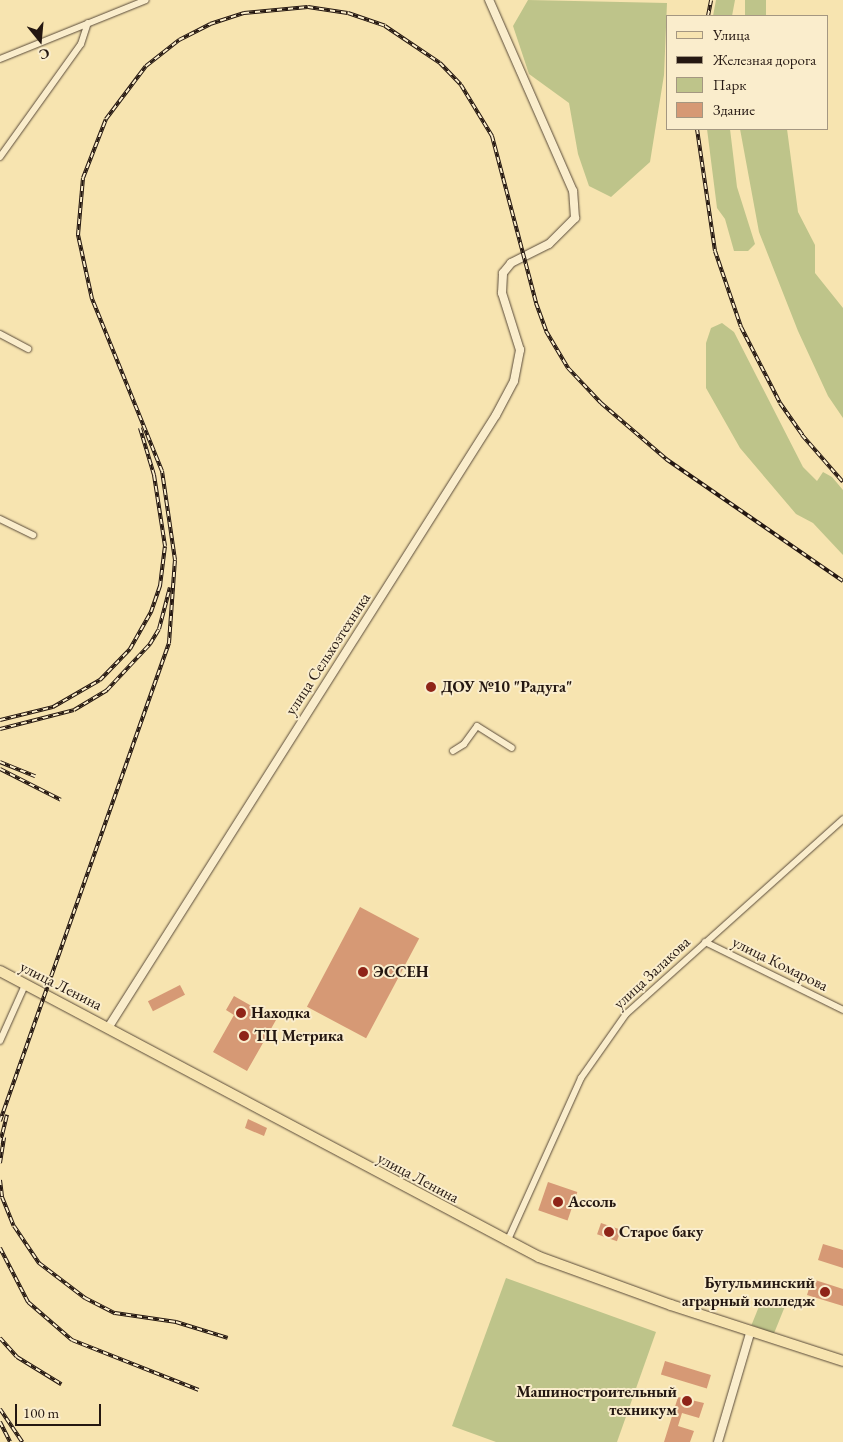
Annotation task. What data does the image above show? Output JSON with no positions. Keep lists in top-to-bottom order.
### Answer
{
  "streets": {
    "main road": ["улица Ленина"],
    "street": ["улица Сельхозтехника", "улица Комарова", "улица Залакова"]
  },
  "crossings": [
    ["улица Сельхозтехника", "улица Ленина"],
    ["улица Комарова", "улица Залакова"],
    ["улица Залакова", "улица Ленина"]
  ],
  "places": [
    "ДОУ №10 \"Радуга\"",
    "ЭССЕН",
    "Находка",
    "ТЦ Метрика",
    "Ассоль",
    "Старое баку",
    "Бугульминский аграрный колледж",
    "Машиностроительный техникум"
  ],
  "legend": [
    "Улица",
    "Железная дорога",
    "Парк",
    "Здание"
  ],
  "scale_bar": "100 m",
  "north": "bottom"
}
